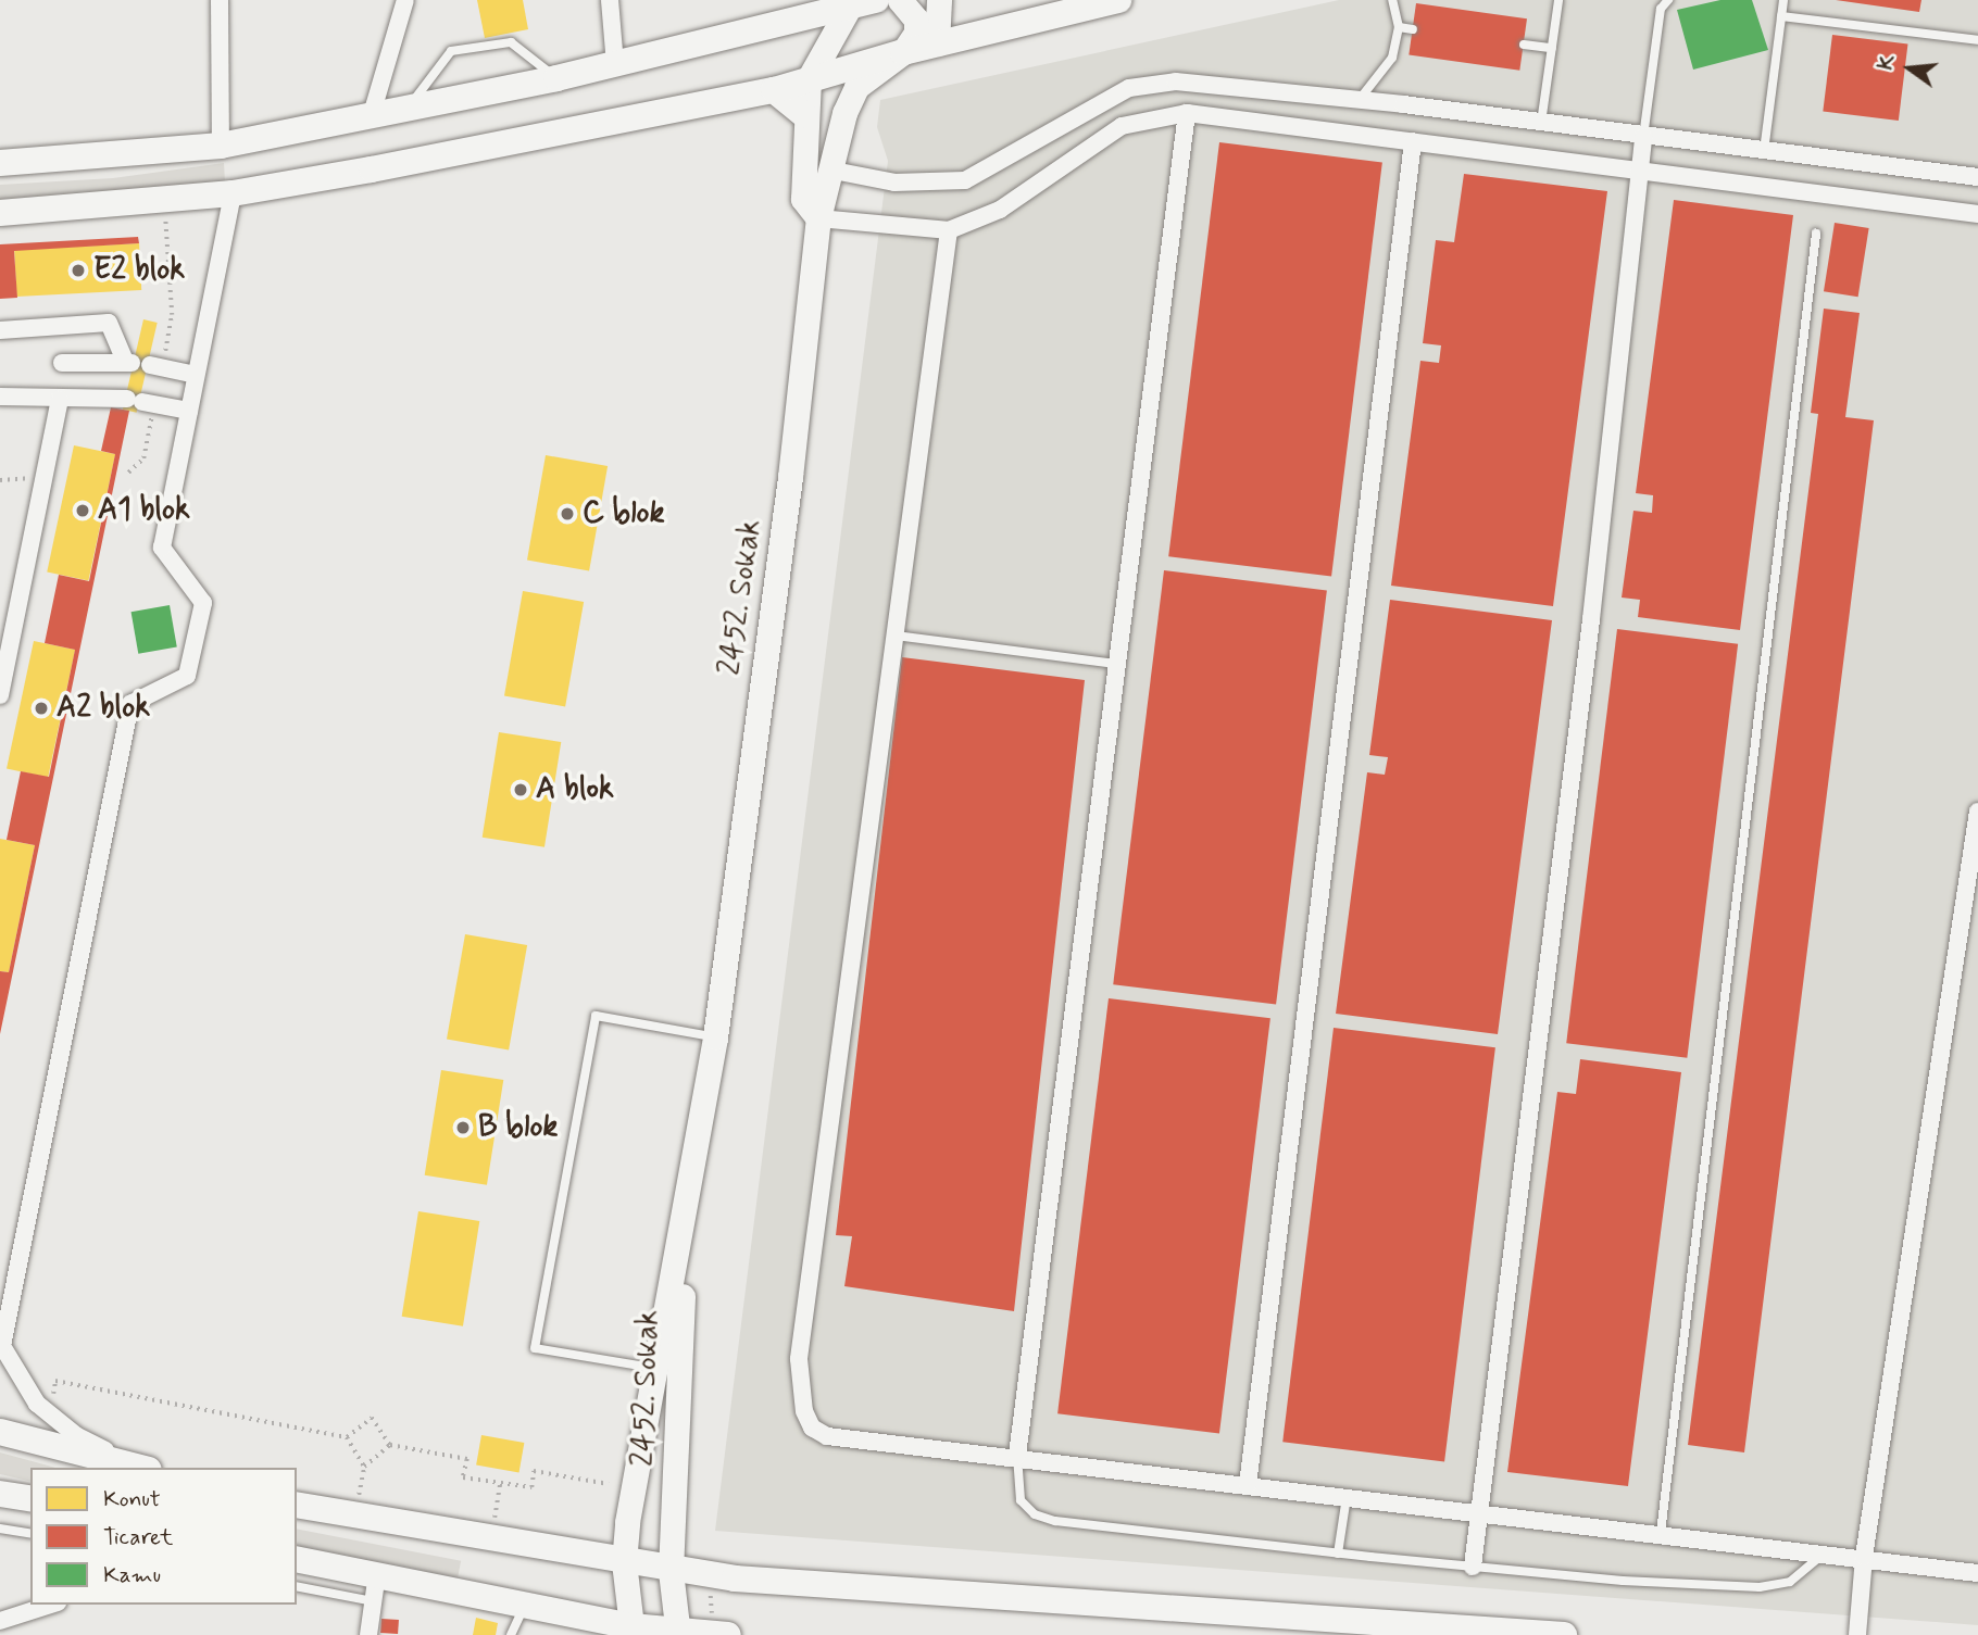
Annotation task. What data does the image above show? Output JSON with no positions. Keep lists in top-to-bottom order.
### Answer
{
  "streets": {
    "main road": ["2452. Sokak"]
  },
  "places": [
    "E2 blok",
    "A1 blok",
    "C blok",
    "A2 blok",
    "A blok",
    "B blok"
  ],
  "legend": ["Konut", "Ticaret", "Kamu"],
  "north": "left"
}
